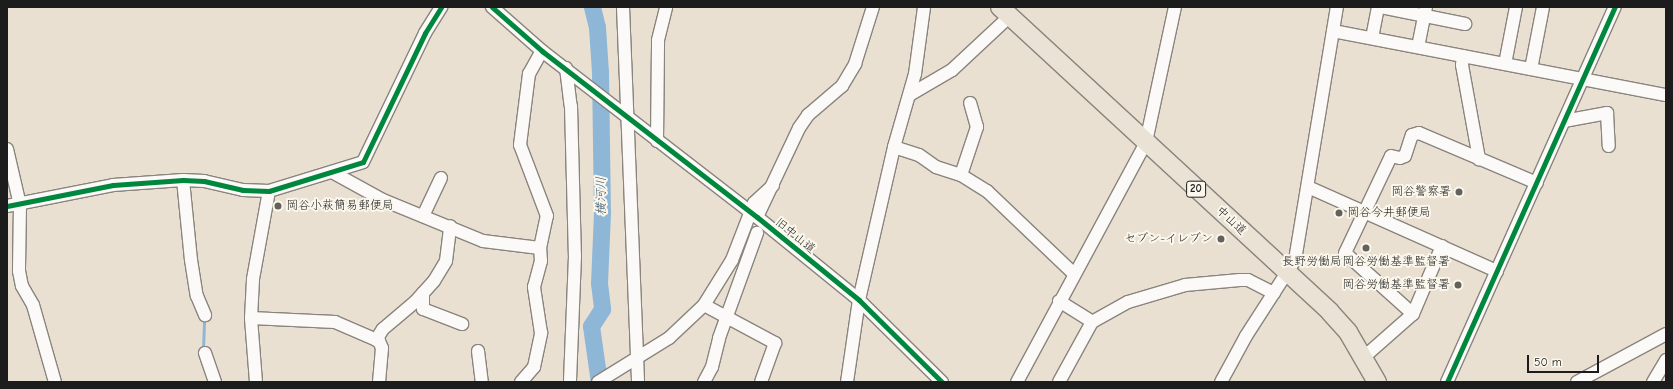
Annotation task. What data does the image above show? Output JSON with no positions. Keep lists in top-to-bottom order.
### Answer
{
  "streets": {
    "highway": ["20", "中山道"],
    "street": ["旧中山道"]
  },
  "water": ["横河川"],
  "places": [
    "岡谷警察署",
    "岡谷小萩簡易郵便局",
    "岡谷今井郵便局",
    "セブン-イレブン",
    "長野労働局岡谷労働基準監督署",
    "岡谷労働基準監督署"
  ],
  "scale_bar": "50 m"
}
